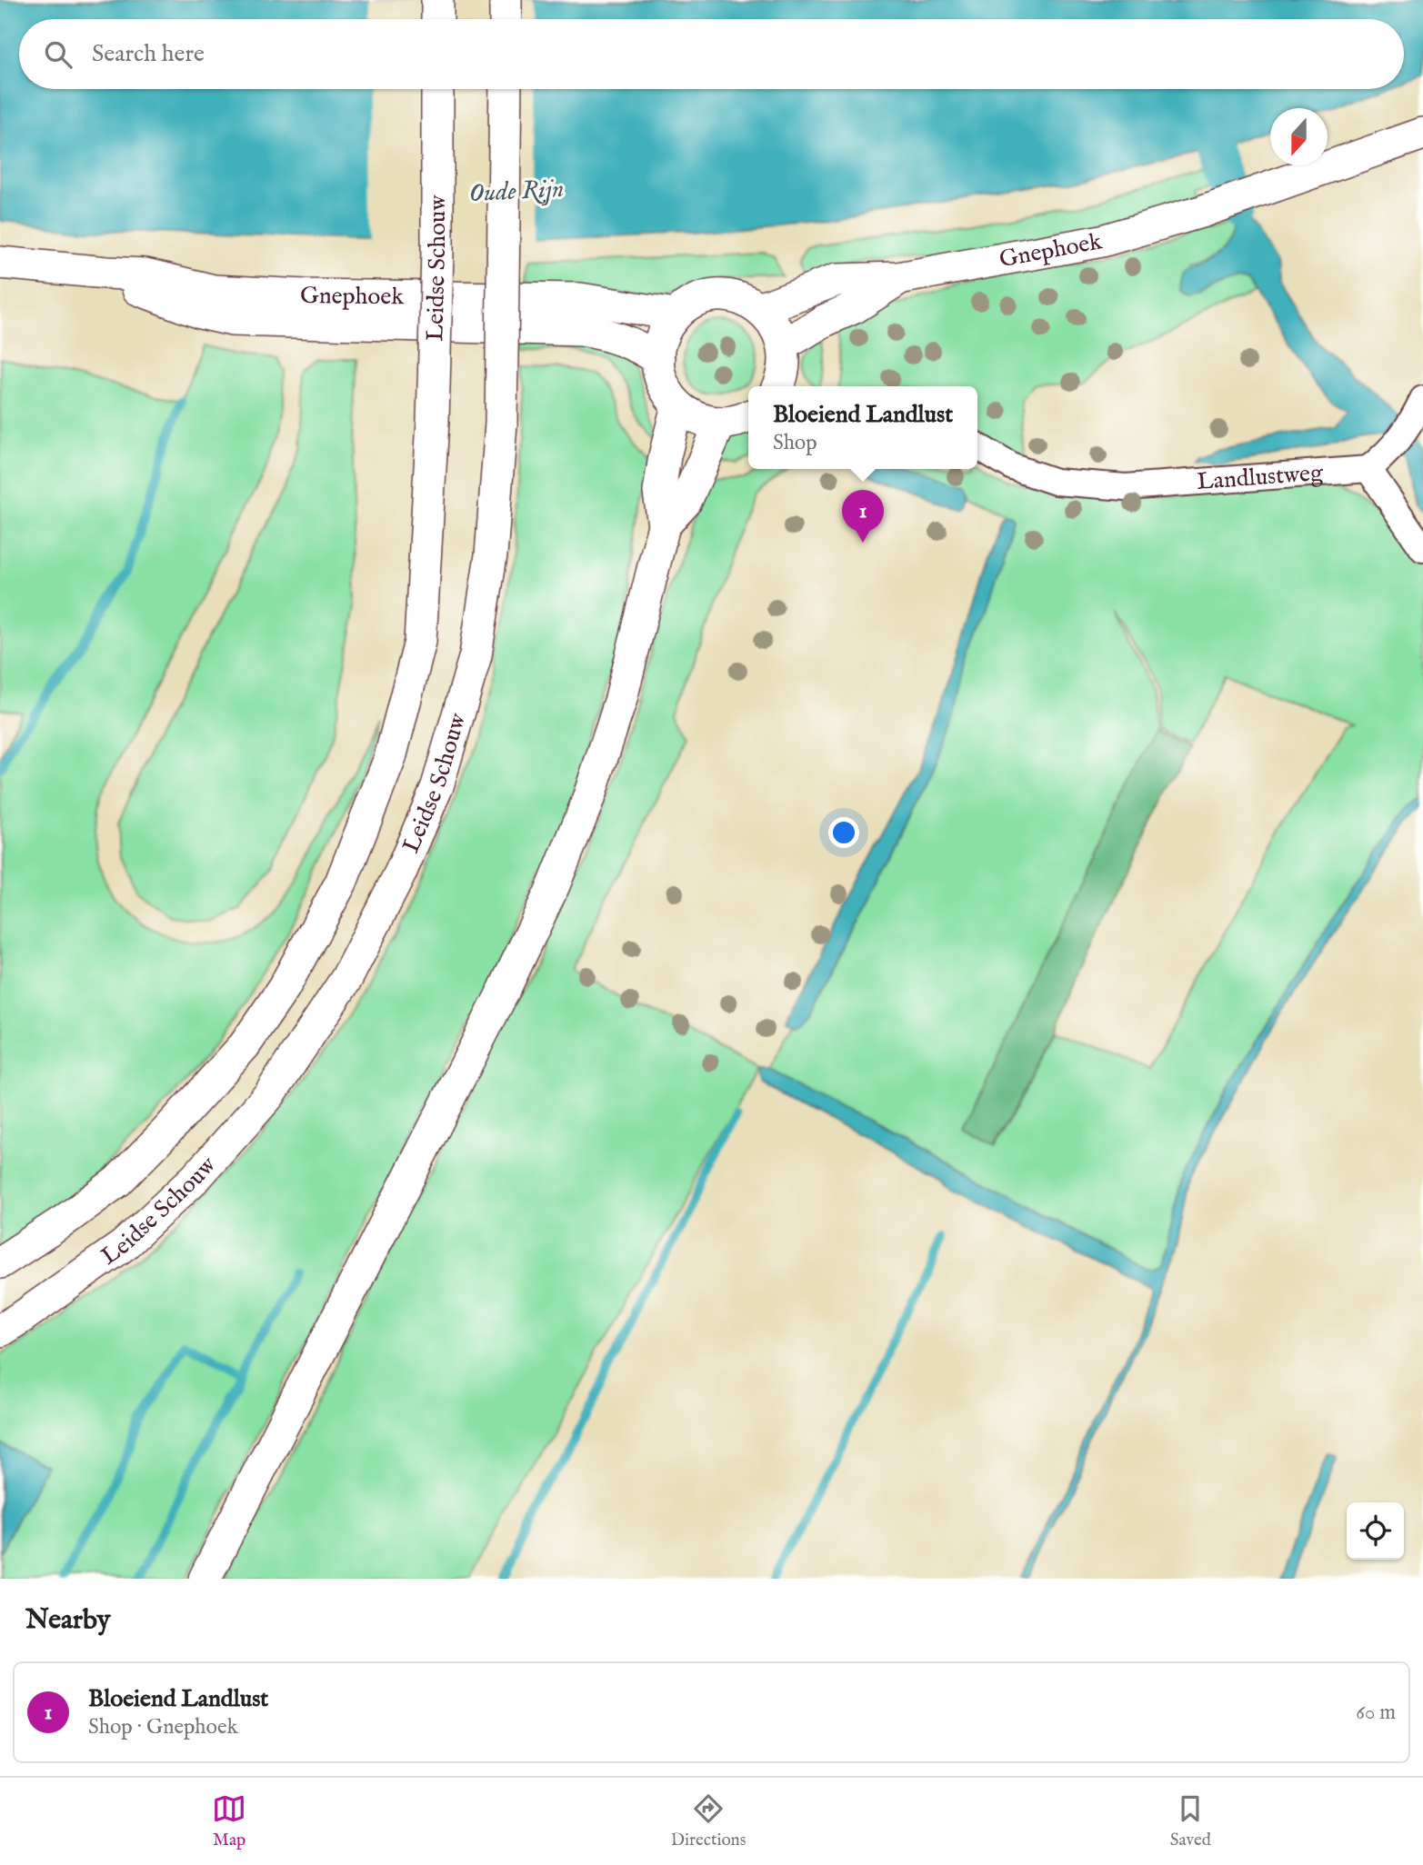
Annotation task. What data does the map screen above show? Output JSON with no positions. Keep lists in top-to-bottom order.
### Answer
{
  "streets": {
    "street": ["Gnephoek", "Leidse Schouw", "Landlustweg"]
  },
  "water": ["Oude Rijn"],
  "north": "bottom",
  "page": {
    "search": "Search here",
    "popup": ["Bloeiend Landlust", "Shop"],
    "pins": "1",
    "heading": "Nearby",
    "list": [
      {
        "mark": "1",
        "name": "Bloeiend Landlust",
        "note": "Shop · Gnephoek",
        "value": "60 m"
      }
    ],
    "nav": ["Map", "Directions", "Saved"]
  }
}
